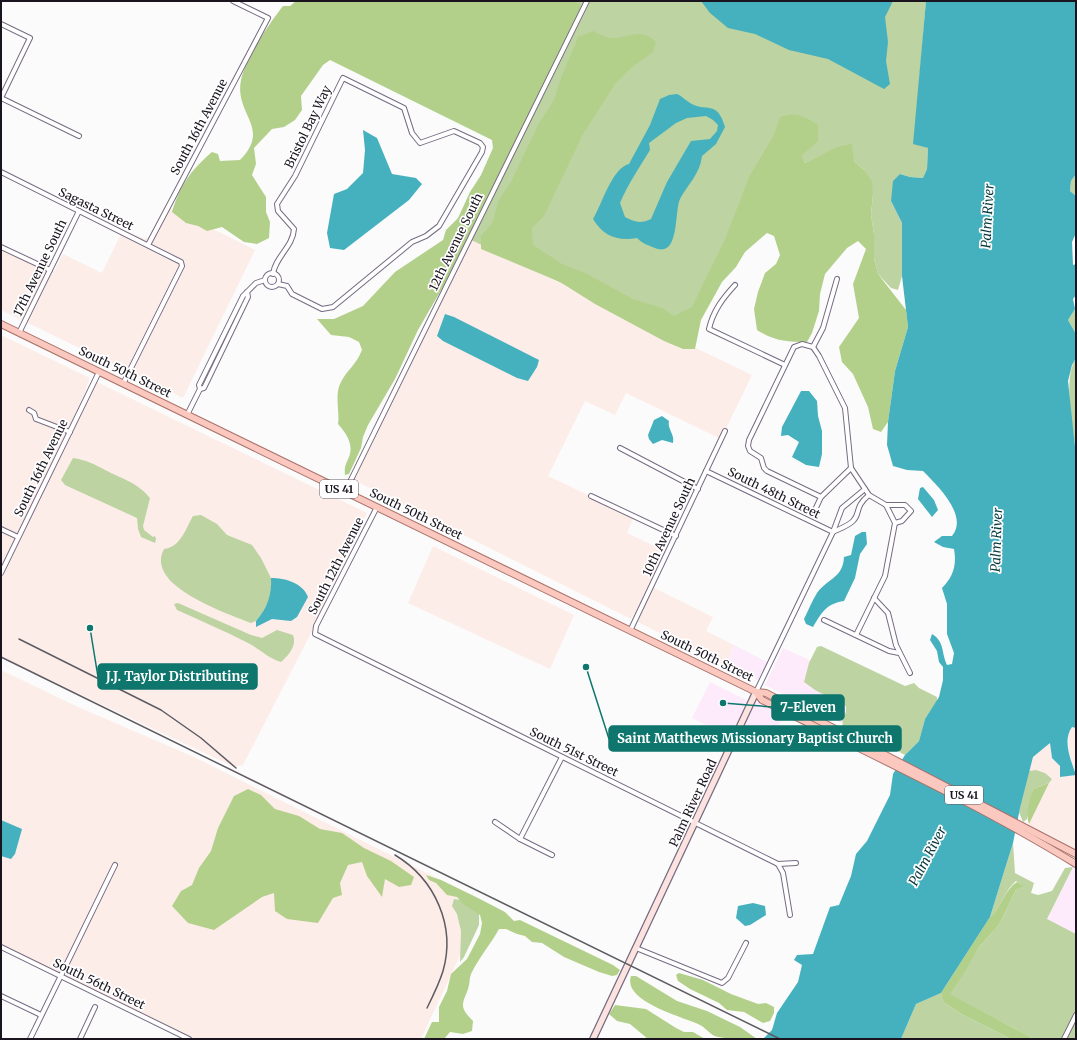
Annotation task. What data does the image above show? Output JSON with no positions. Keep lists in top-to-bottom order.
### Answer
{
  "streets": {
    "main road": ["South 50th Street", "US 41"],
    "street": [
      "South 16th Avenue",
      "Bristol Bay Way",
      "Sagasta Street",
      "12th Avenue South",
      "17th Avenue South",
      "South 48th Street",
      "10th Avenue South",
      "South 12th Avenue",
      "South 51st Street",
      "Palm River Road",
      "South 56th Street"
    ]
  },
  "crossings": [
    ["South 16th Avenue", "Sagasta Street"],
    ["South 16th Avenue", "South 50th Street"],
    ["Sagasta Street", "17th Avenue South"],
    ["Sagasta Street", "South 50th Street"],
    ["12th Avenue South", "South 50th Street"],
    ["17th Avenue South", "South 50th Street"],
    ["South 50th Street", "10th Avenue South"],
    ["South 50th Street", "South 12th Avenue"],
    ["South 50th Street", "Palm River Road"],
    ["South 48th Street", "10th Avenue South"],
    ["South 48th Street", "Palm River Road"],
    ["South 12th Avenue", "South 51st Street"],
    ["South 51st Street", "Palm River Road"]
  ],
  "water": ["Palm River"],
  "places": ["J.J. Taylor Distributing", "Saint Matthews Missionary Baptist Church", "7-Eleven"]
}
